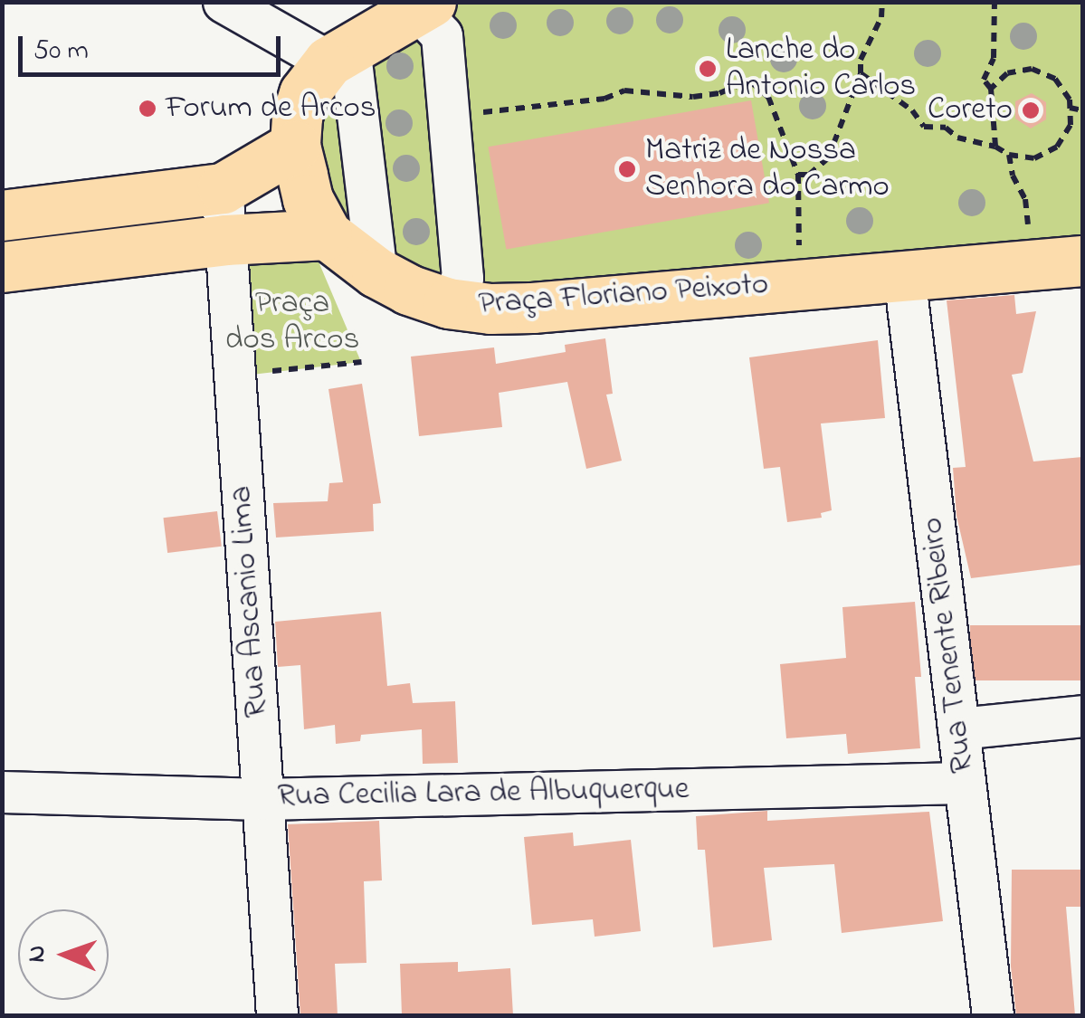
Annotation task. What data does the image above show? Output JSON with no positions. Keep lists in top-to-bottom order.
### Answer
{
  "streets": {
    "main road": ["Praça Floriano Peixoto"],
    "street": ["Rua Ascanio Lima", "Rua Tenente Ribeiro", "Rua Cecilia Lara de Albuquerque"]
  },
  "crossings": [
    ["Praça Floriano Peixoto", "Rua Tenente Ribeiro"],
    ["Rua Ascanio Lima", "Rua Cecilia Lara de Albuquerque"],
    ["Rua Tenente Ribeiro", "Rua Cecilia Lara de Albuquerque"]
  ],
  "parks": ["Praça dos Arcos"],
  "places": [
    "Lanche do Antonio Carlos",
    "Forum de Arcos",
    "Coreto",
    "Matriz de Nossa Senhora do Carmo"
  ],
  "scale_bar": "50 m",
  "north": "left"
}
